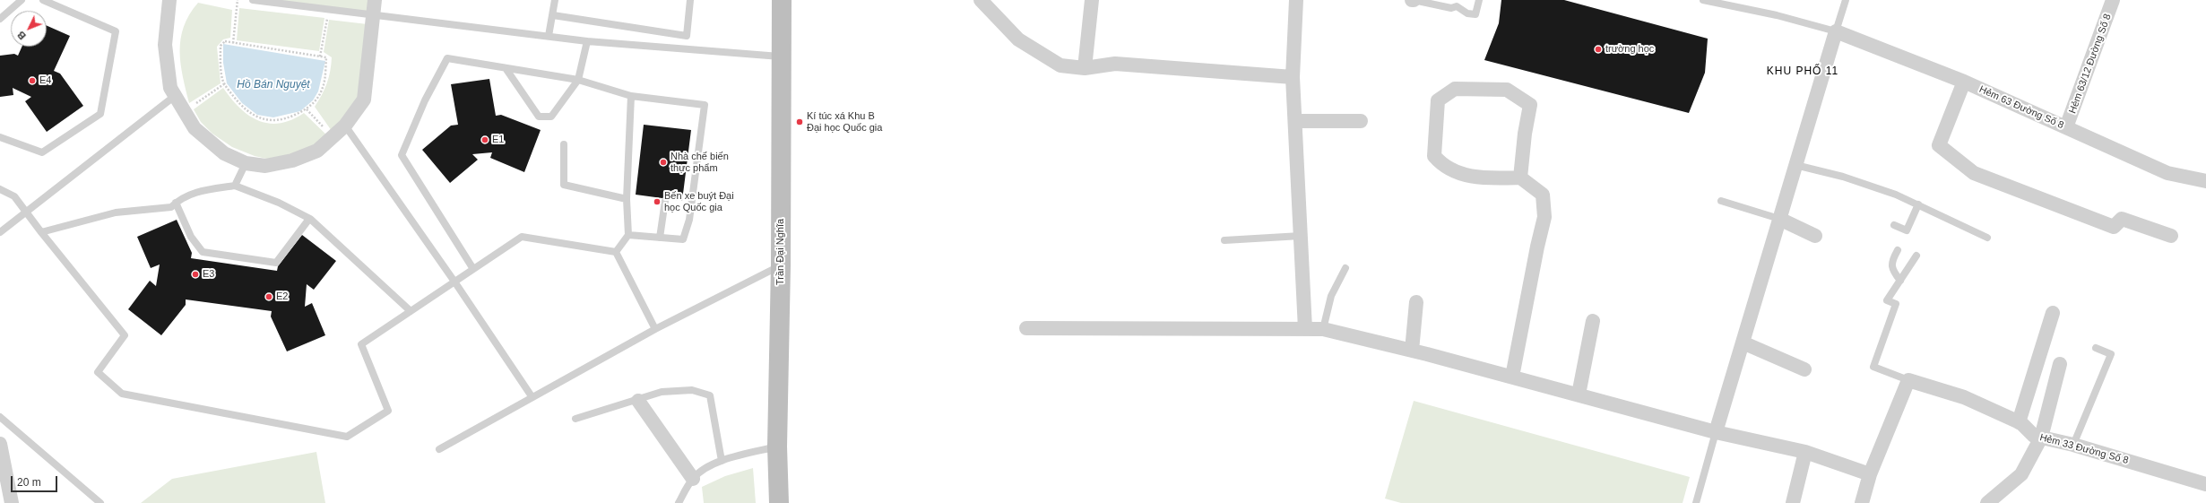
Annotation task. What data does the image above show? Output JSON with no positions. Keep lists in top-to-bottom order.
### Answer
{
  "streets": {
    "street": [
      "Hẻm 63/12 Đường Số 8",
      "Hẻm 63 Đường Số 8",
      "Trần Đại Nghĩa",
      "Hẻm 33 Đường Số 8"
    ]
  },
  "crossings": [
    ["Hẻm 63/12 Đường Số 8", "Hẻm 63 Đường Số 8"]
  ],
  "districts": ["KHU PHỐ 11"],
  "water": ["Hồ Bán Nguyệt"],
  "places": [
    "trường học",
    "E4",
    "Kí túc xá Khu B Đại học Quốc gia",
    "E1",
    "Nhà chế biến thực phẩm",
    "Bến xe buýt Đại học Quốc gia",
    "E3",
    "E2"
  ],
  "scale_bar": "20 m",
  "north": "bottom left"
}
